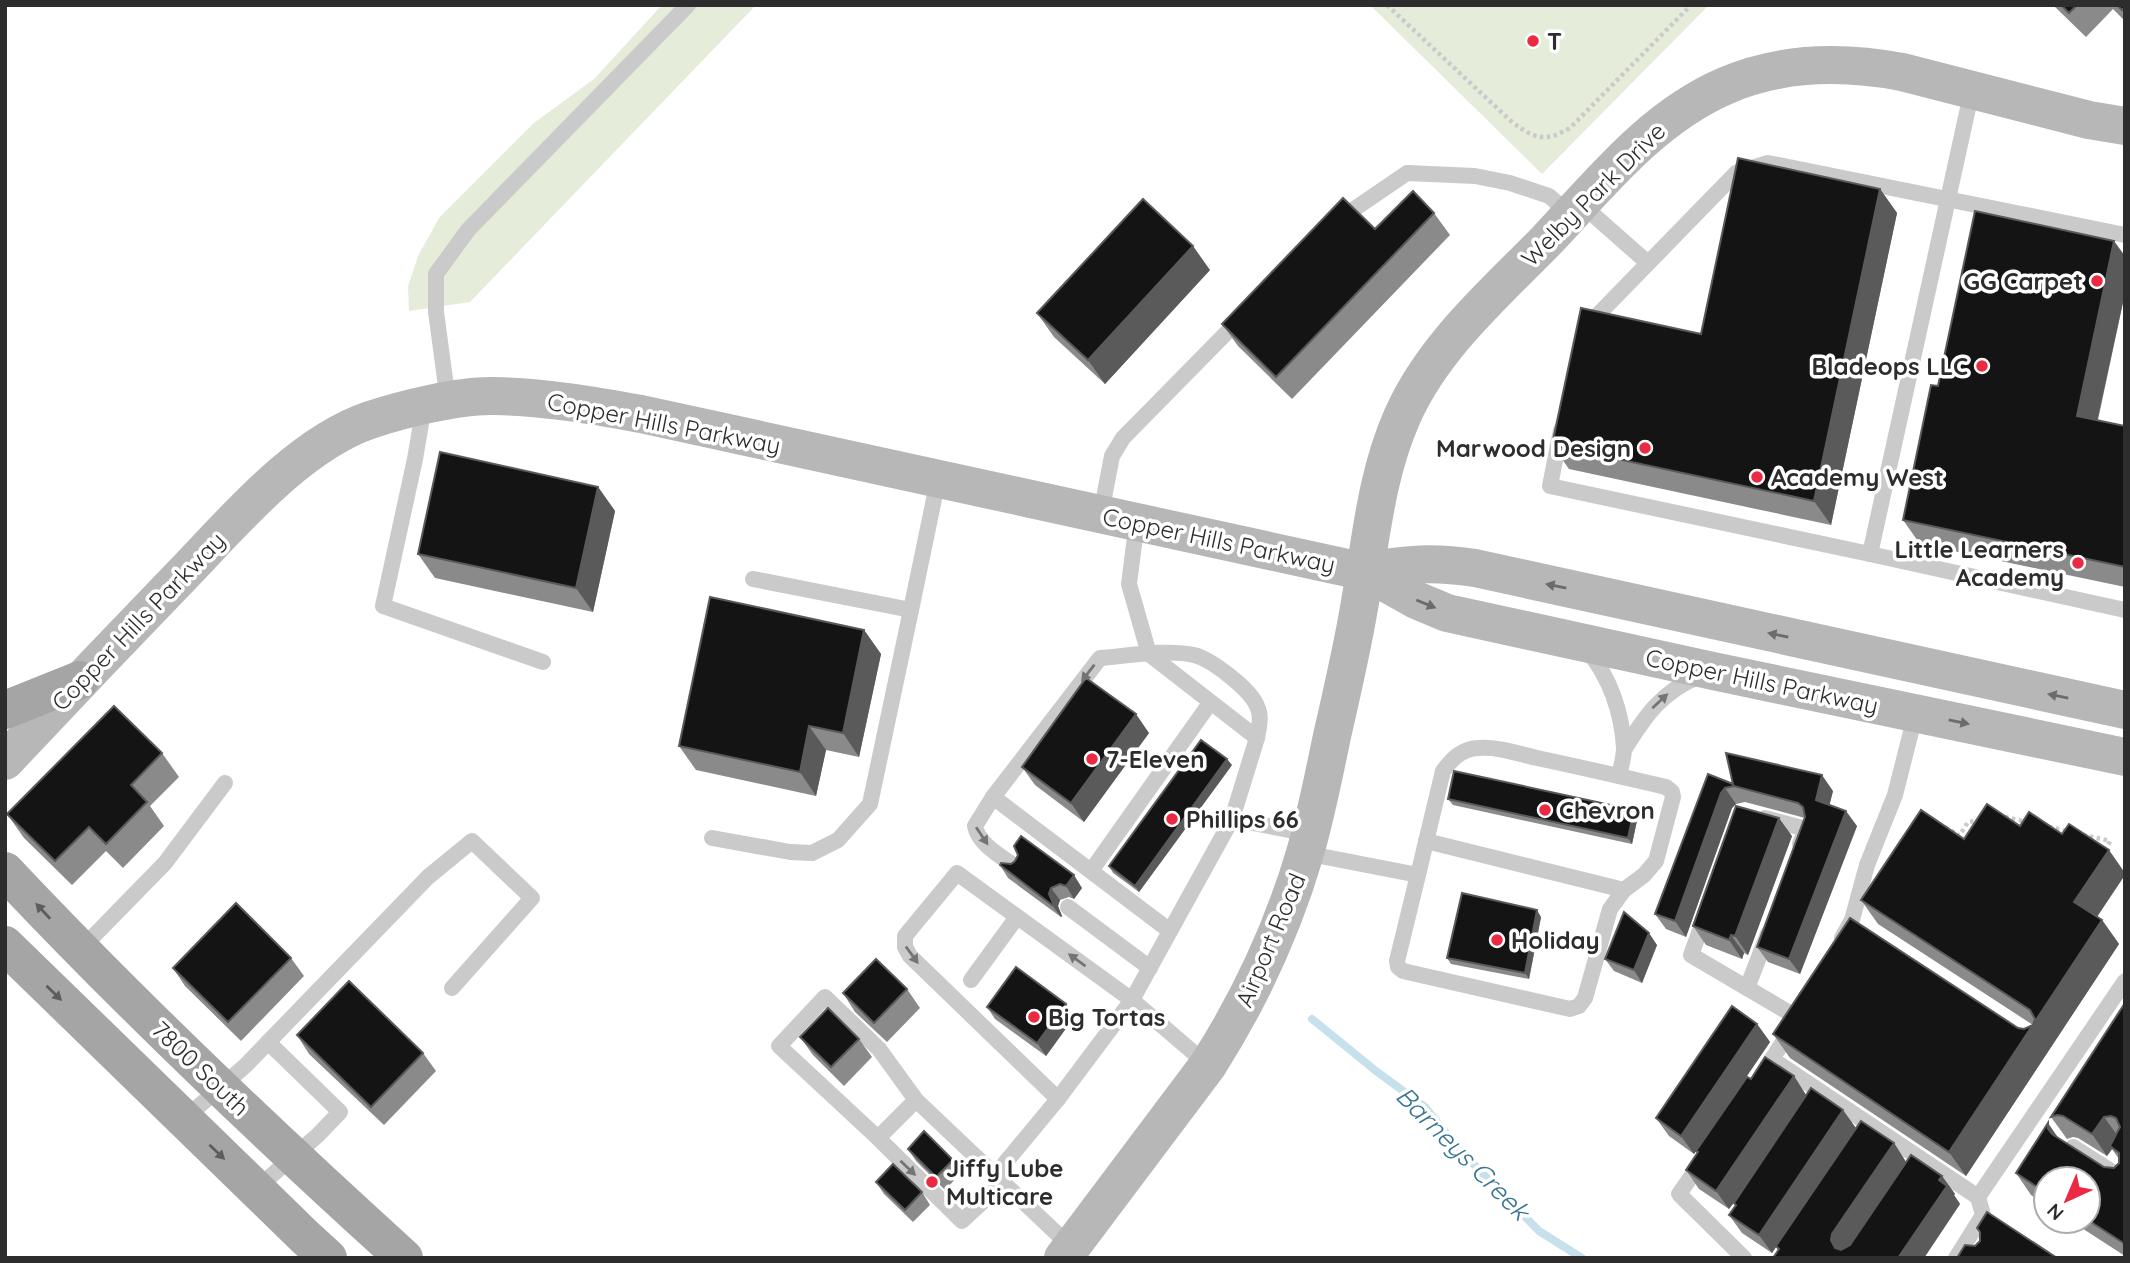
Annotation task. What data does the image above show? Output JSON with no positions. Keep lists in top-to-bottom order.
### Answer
{
  "streets": {
    "main road": [
      "Welby Park Drive",
      "Copper Hills Parkway",
      "Airport Road",
      "7800 South"
    ]
  },
  "crossings": [
    ["Welby Park Drive", "Copper Hills Parkway"],
    ["Welby Park Drive", "Airport Road"],
    ["Copper Hills Parkway", "Airport Road"]
  ],
  "water": ["Barneys Creek"],
  "places": [
    "T",
    "GG Carpet",
    "Bladeops LLC",
    "Marwood Design",
    "Academy West",
    "Little Learners Academy",
    "7-Eleven",
    "Chevron",
    "Phillips 66",
    "Holiday",
    "Big Tortas",
    "Jiffy Lube Multicare"
  ],
  "north": "bottom left"
}
